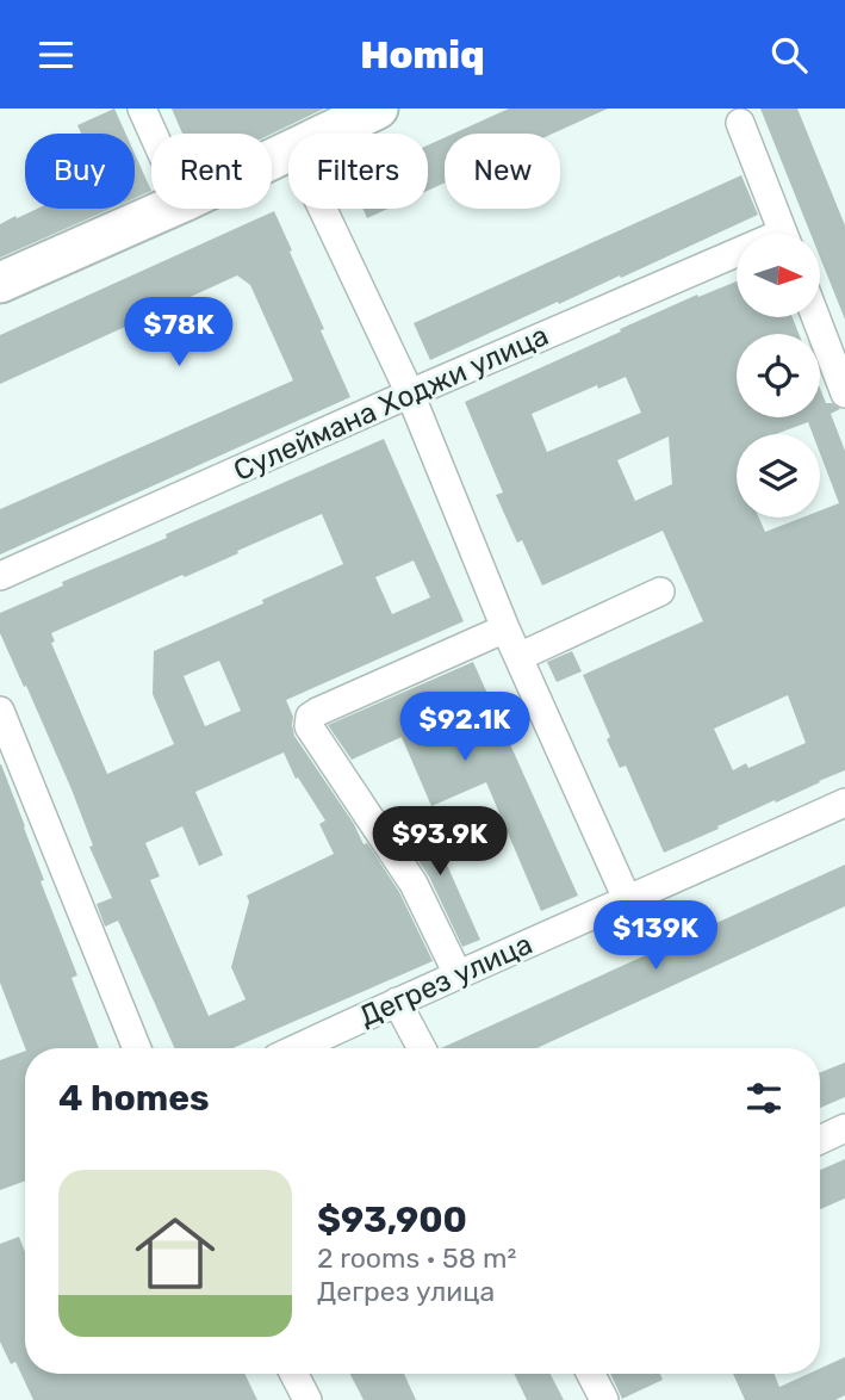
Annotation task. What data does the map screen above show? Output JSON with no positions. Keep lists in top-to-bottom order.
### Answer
{
  "streets": {
    "street": ["Сулеймана Ходжи улица", "Дегрез улица"]
  },
  "north": "right",
  "page": {
    "header": "Homiq",
    "chip": [
      "Buy",
      "Rent",
      "Filters",
      "New"
    ],
    "price": [
      "$78K",
      "$92.1K",
      "$93.9K",
      "$139K"
    ],
    "heading": "4 homes",
    "list": [
      {
        "name": "$93,900",
        "note": "2 rooms · 58 m² · Дегрез улица"
      }
    ]
  }
}
